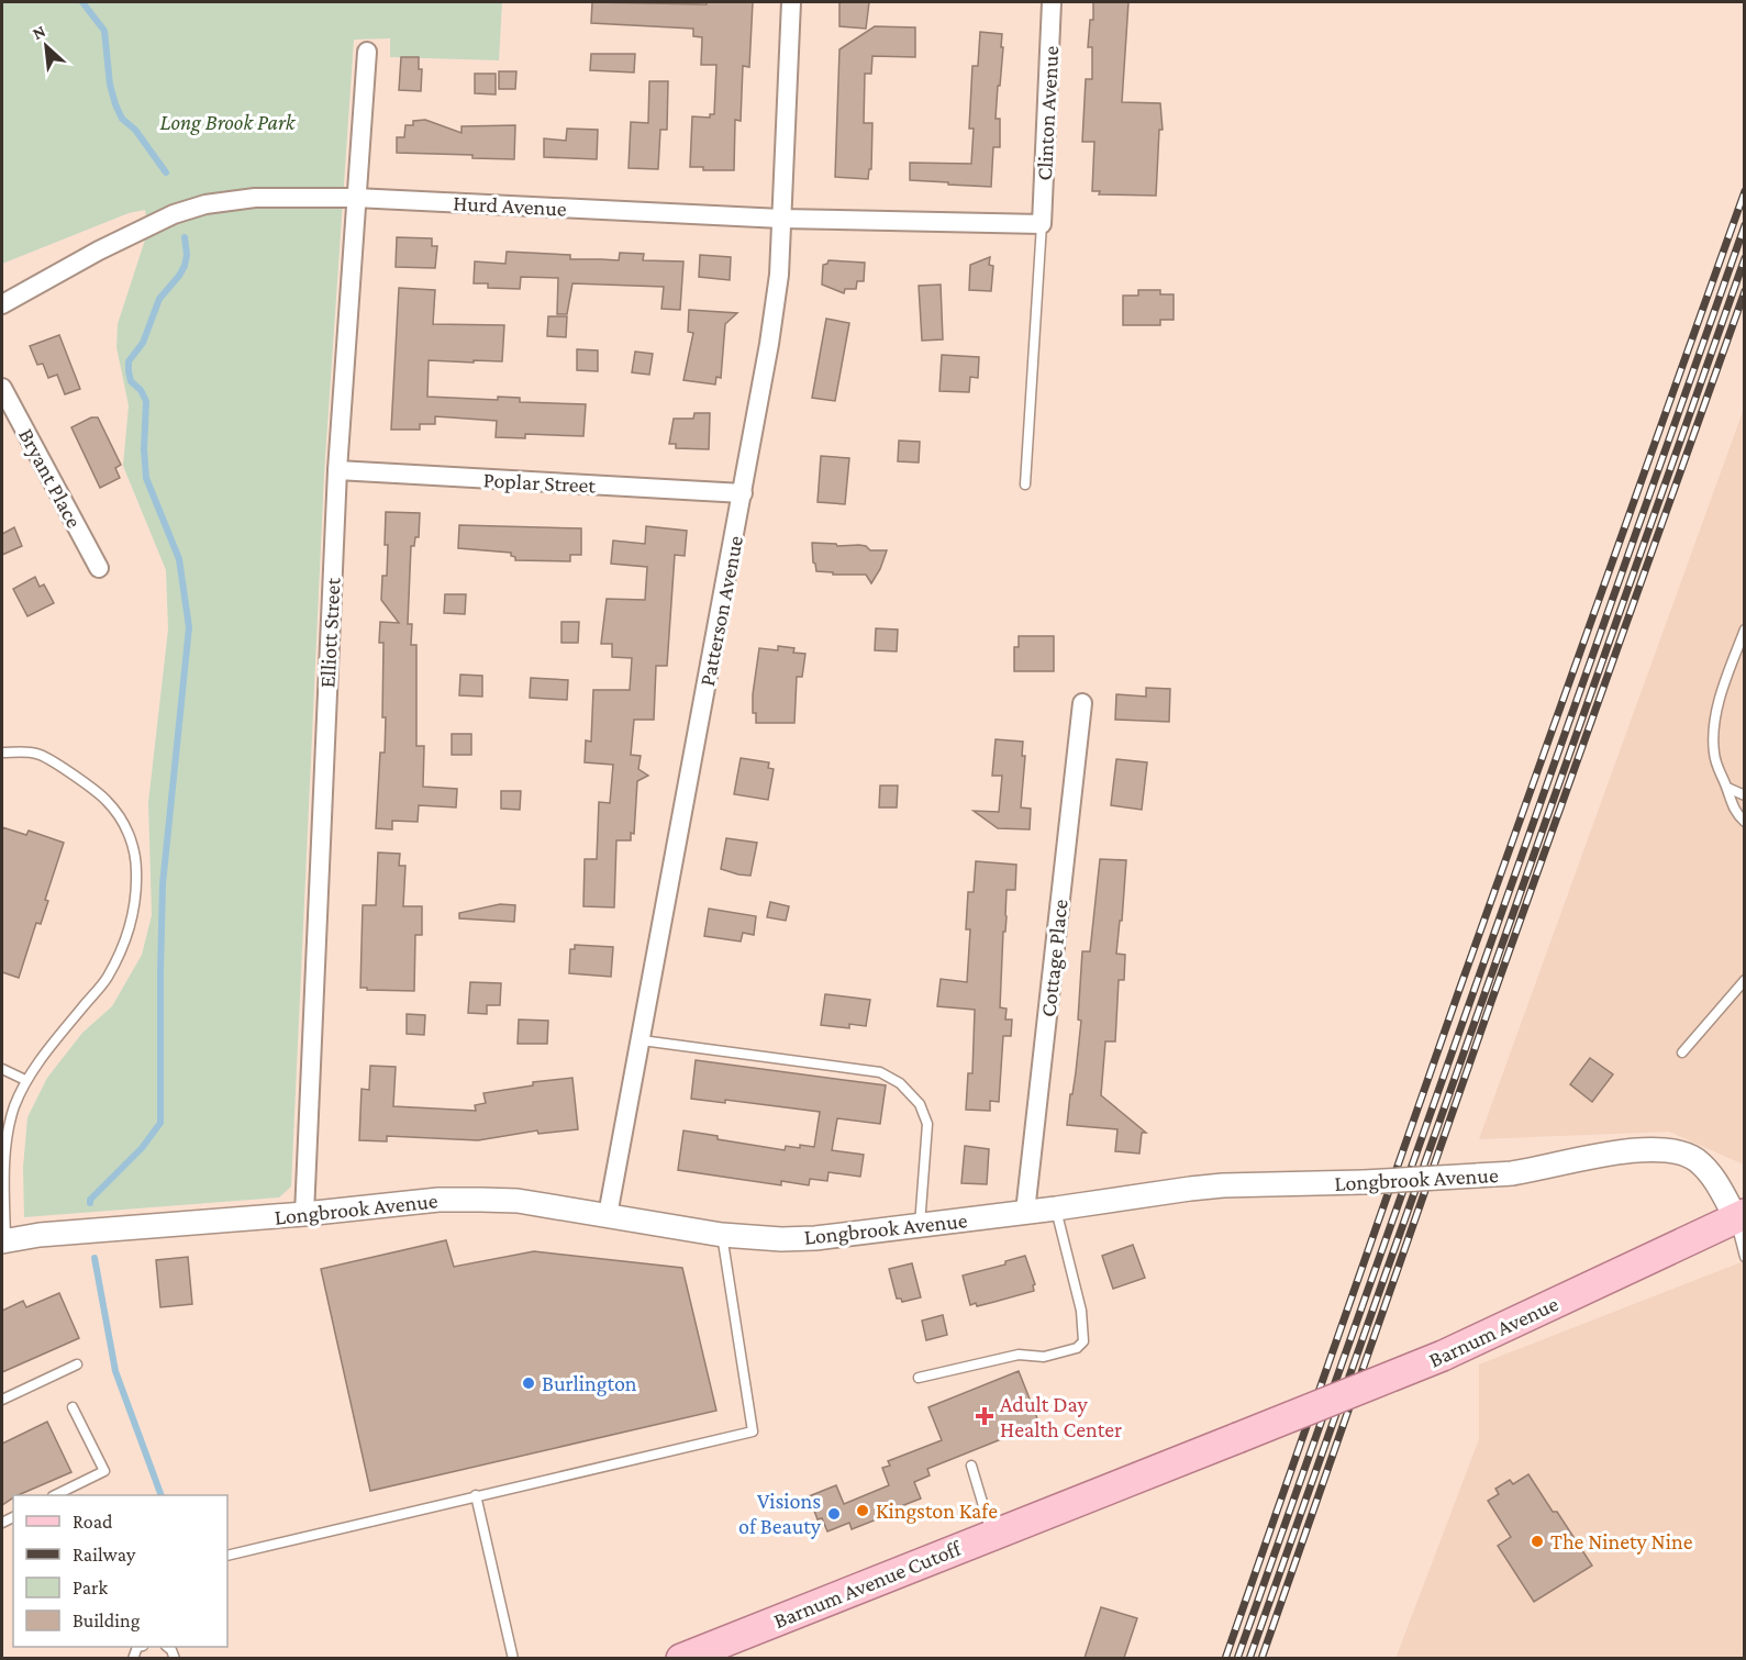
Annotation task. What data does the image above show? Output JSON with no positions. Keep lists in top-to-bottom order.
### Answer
{
  "streets": {
    "main road": ["Barnum Avenue", "Barnum Avenue Cutoff"],
    "street": [
      "Clinton Avenue",
      "Hurd Avenue",
      "Bryant Place",
      "Poplar Street",
      "Patterson Avenue",
      "Elliott Street",
      "Cottage Place",
      "Longbrook Avenue"
    ]
  },
  "crossings": [
    ["Clinton Avenue", "Hurd Avenue"],
    ["Hurd Avenue", "Patterson Avenue"],
    ["Hurd Avenue", "Elliott Street"],
    ["Poplar Street", "Patterson Avenue"],
    ["Poplar Street", "Elliott Street"],
    ["Patterson Avenue", "Longbrook Avenue"],
    ["Elliott Street", "Longbrook Avenue"],
    ["Cottage Place", "Longbrook Avenue"],
    ["Longbrook Avenue", "Barnum Avenue"],
    ["Barnum Avenue", "Barnum Avenue Cutoff"]
  ],
  "parks": ["Long Brook Park"],
  "places": {
    "other": [
      "Burlington",
      "Kingston Kafe",
      "Visions of Beauty",
      "The Ninety Nine"
    ],
    "health": ["Adult Day Health Center"]
  },
  "legend": [
    "Road",
    "Railway",
    "Park",
    "Building"
  ],
  "north": "top left"
}
